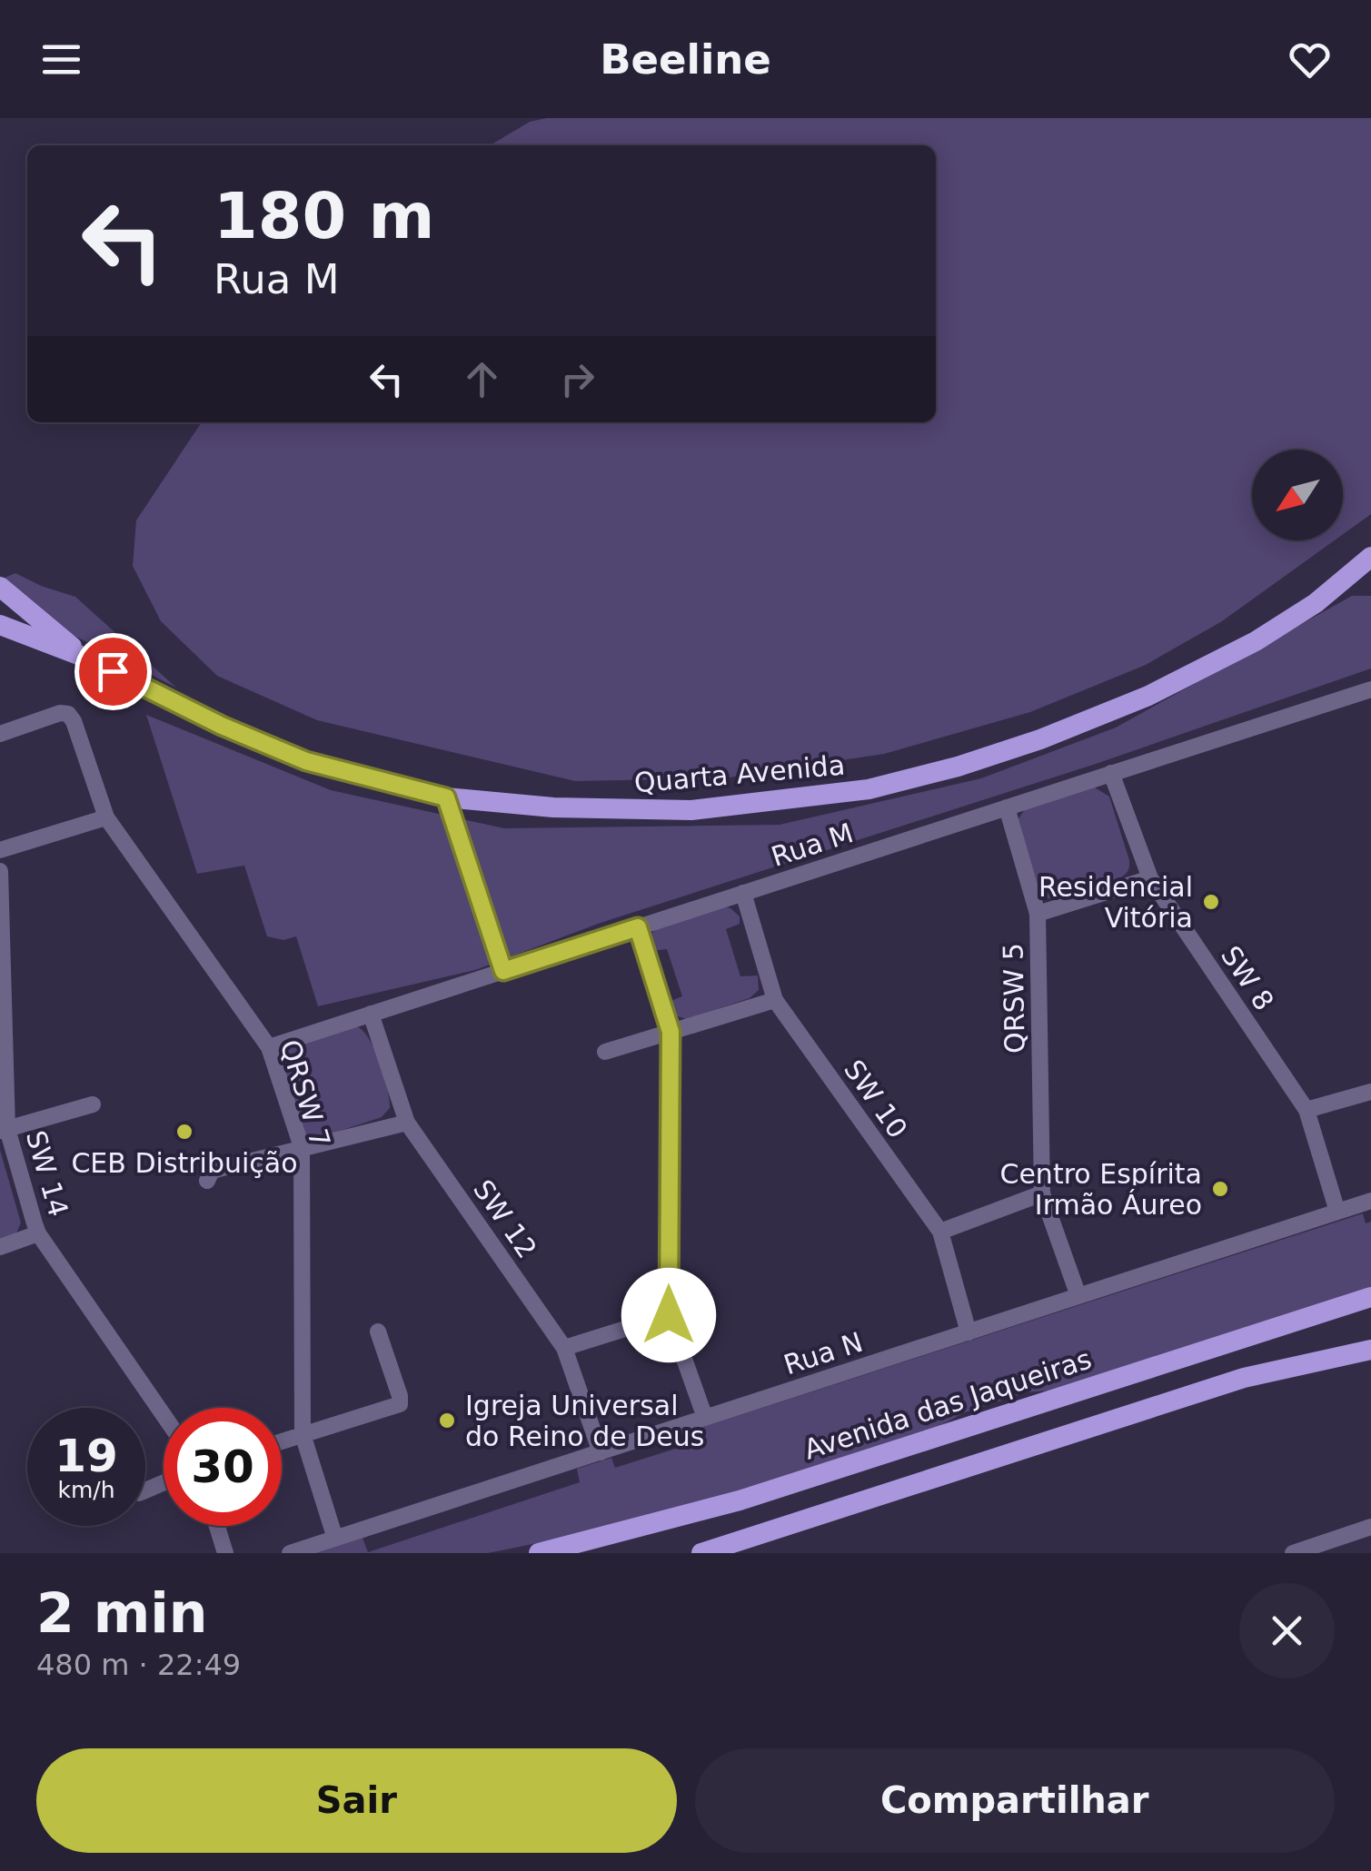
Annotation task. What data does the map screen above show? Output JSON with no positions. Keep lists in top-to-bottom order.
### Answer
{
  "streets": {
    "main road": ["Quarta Avenida", "Avenida das Jaqueiras"],
    "street": [
      "Rua M",
      "SW 8",
      "QRSW 5",
      "QRSW 7",
      "SW 10",
      "SW 14",
      "SW 12",
      "Rua N"
    ]
  },
  "crossings": [
    ["Rua M", "SW 8"],
    ["Rua M", "QRSW 5"],
    ["Rua M", "QRSW 7"],
    ["Rua M", "SW 10"],
    ["Rua M", "SW 12"],
    ["SW 8", "Rua N"],
    ["QRSW 5", "Rua N"],
    ["QRSW 7", "Rua N"],
    ["SW 10", "Rua N"],
    ["SW 12", "Rua N"]
  ],
  "places": [
    "Residencial Vitória",
    "CEB Distribuição",
    "Centro Espírita Irmão Áureo",
    "Igreja Universal do Reino de Deus"
  ],
  "north": "bottom left",
  "page": {
    "header": "Beeline",
    "turn": ["180 m", "Rua M"],
    "speed": "19 km/h",
    "limit": "30",
    "heading": ["2 min", "480 m · 22:49"],
    "buttons": ["Sair", "Compartilhar"]
  }
}
